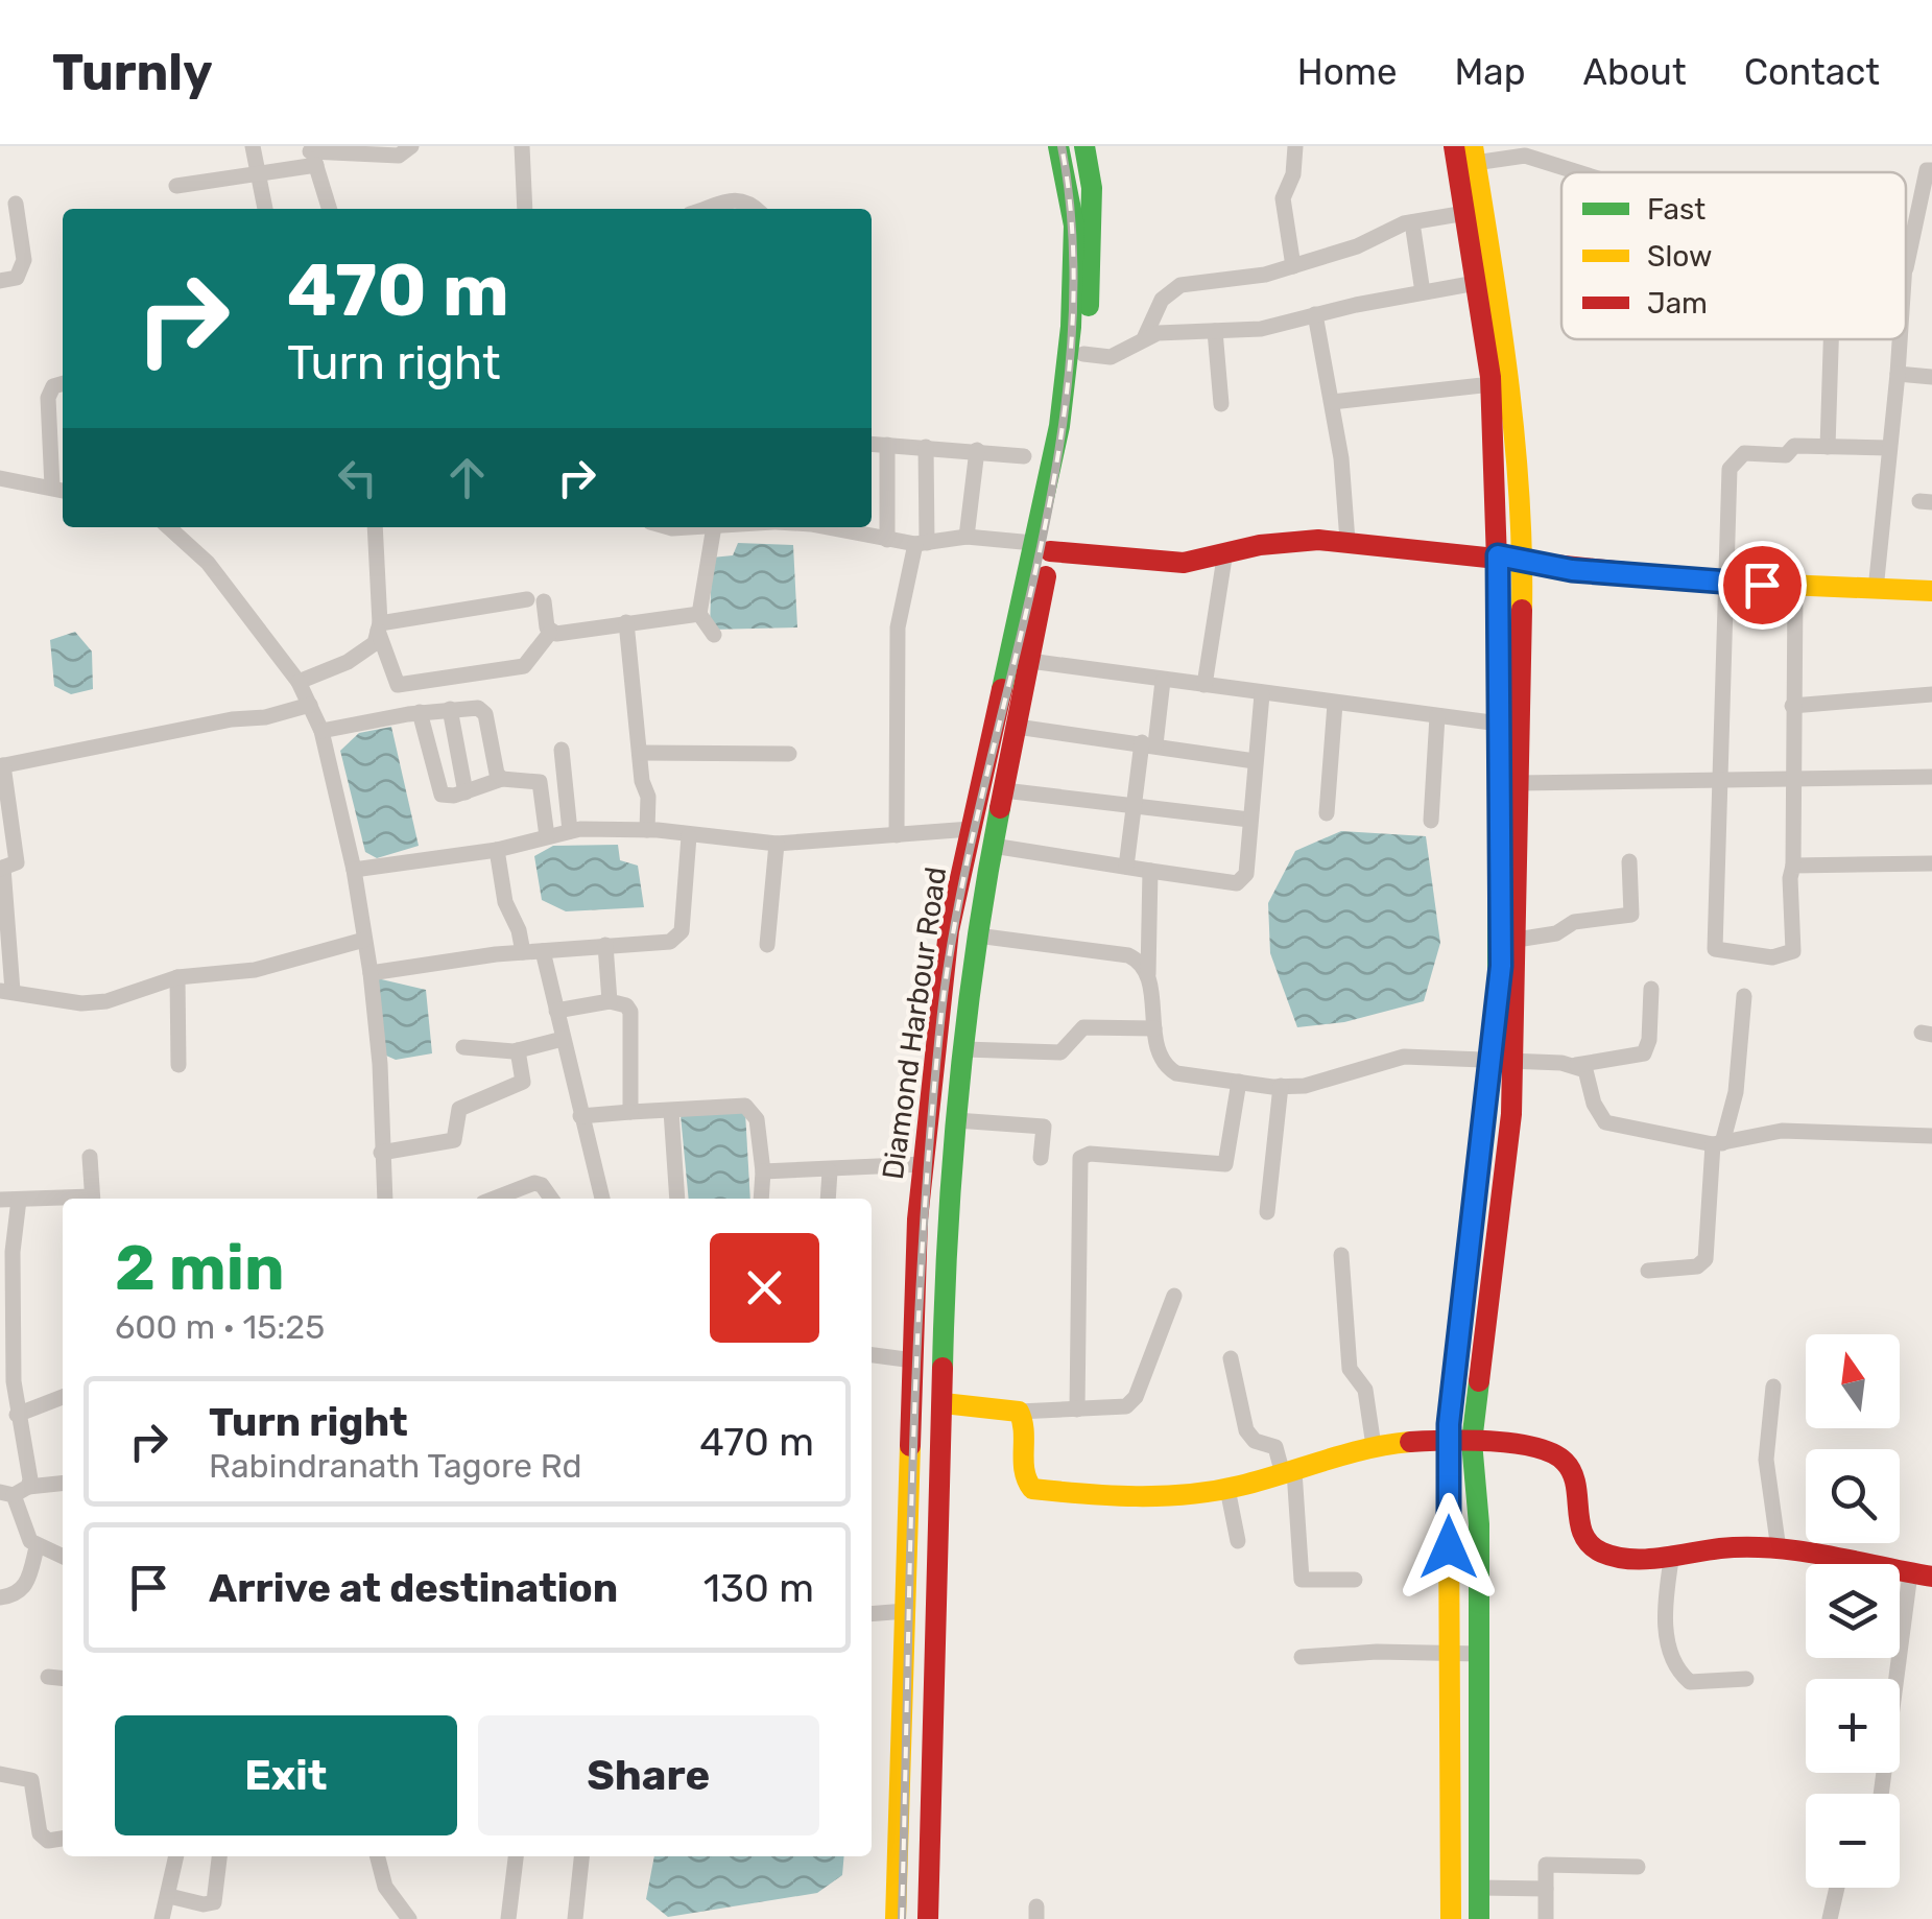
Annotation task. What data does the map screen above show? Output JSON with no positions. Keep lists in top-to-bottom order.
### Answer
{
  "streets": {
    "main road": ["Diamond Harbour Road"]
  },
  "legend": ["Fast", "Slow", "Jam"],
  "north": "top",
  "page": {
    "header": "Turnly",
    "nav": [
      "Home",
      "Map",
      "About",
      "Contact"
    ],
    "turn": ["470 m", "Turn right"],
    "heading": ["2 min", "600 m · 15:25"],
    "map_buttons": ["+", "−"],
    "list": [
      {
        "name": "Turn right",
        "note": "Rabindranath Tagore Rd",
        "value": "470 m"
      },
      {
        "name": "Arrive at destination",
        "value": "130 m"
      }
    ],
    "buttons": ["Exit", "Share"]
  }
}
